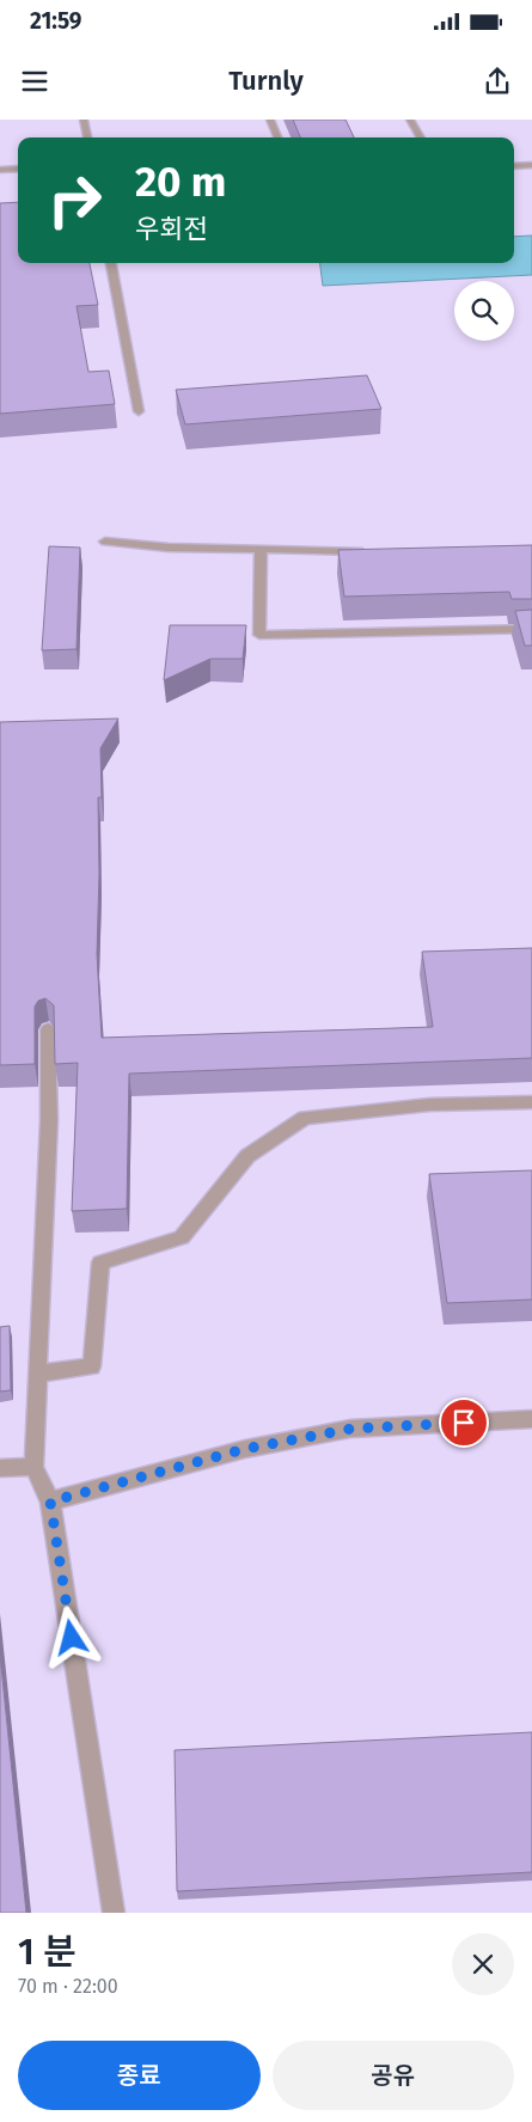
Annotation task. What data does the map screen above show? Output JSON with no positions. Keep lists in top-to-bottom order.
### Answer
{
  "page": {
    "status": "21:59",
    "header": "Turnly",
    "turn": ["20 m", "우회전"],
    "heading": ["1 분", "70 m · 22:00"],
    "buttons": ["종료", "공유"]
  }
}
